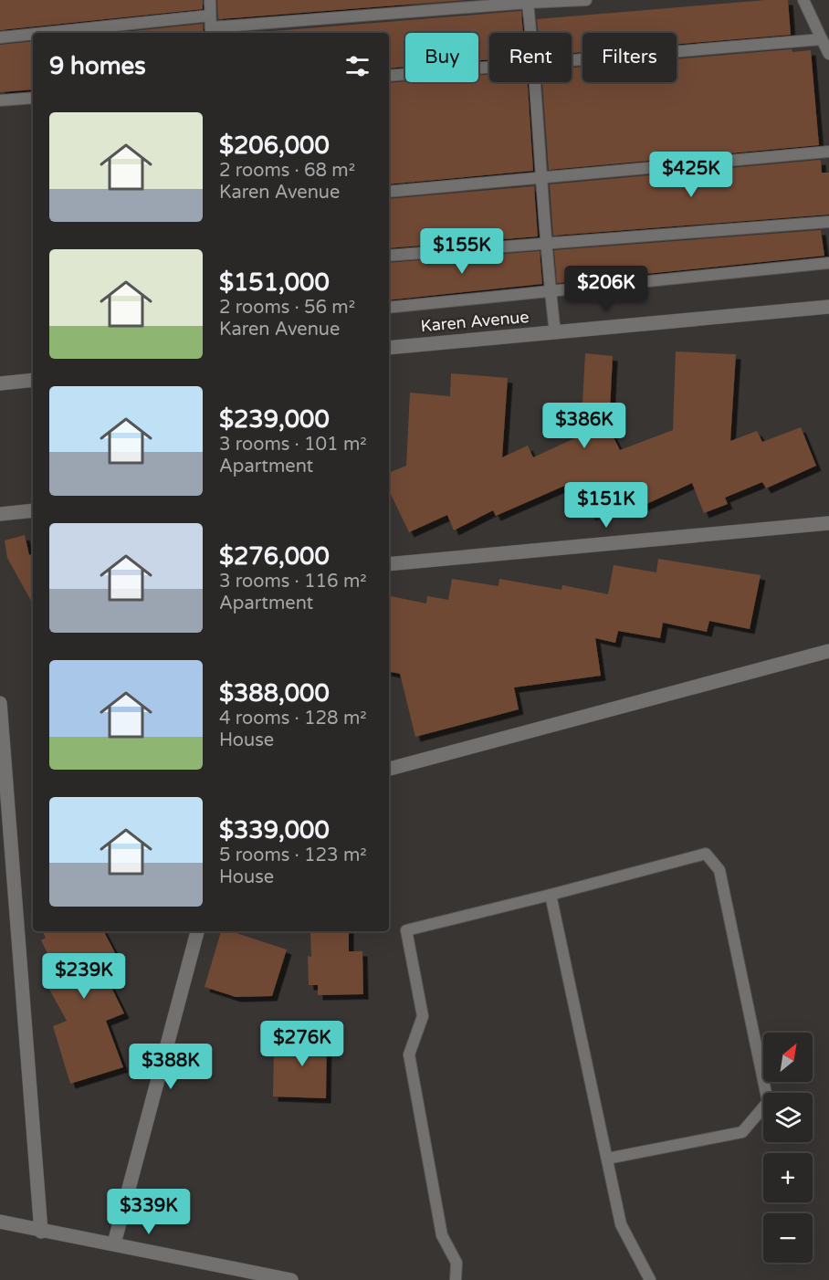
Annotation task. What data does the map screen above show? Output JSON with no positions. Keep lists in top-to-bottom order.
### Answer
{
  "streets": {
    "street": ["Karen Avenue"]
  },
  "north": "top right",
  "page": {
    "chip": ["Buy", "Rent", "Filters"],
    "heading": "9 homes",
    "list": [
      {
        "name": "$206,000",
        "note": "2 rooms · 68 m² · Karen Avenue"
      },
      {
        "name": "$151,000",
        "note": "2 rooms · 56 m² · Karen Avenue"
      },
      {
        "name": "$239,000",
        "note": "3 rooms · 101 m² · Apartment"
      },
      {
        "name": "$276,000",
        "note": "3 rooms · 116 m² · Apartment"
      },
      {
        "name": "$388,000",
        "note": "4 rooms · 128 m² · House"
      },
      {
        "name": "$339,000",
        "note": "5 rooms · 123 m² · House"
      }
    ],
    "price": [
      "$425K",
      "$155K",
      "$206K",
      "$386K",
      "$151K",
      "$239K",
      "$276K",
      "$388K",
      "$339K"
    ],
    "map_buttons": ["+", "−"]
  }
}
